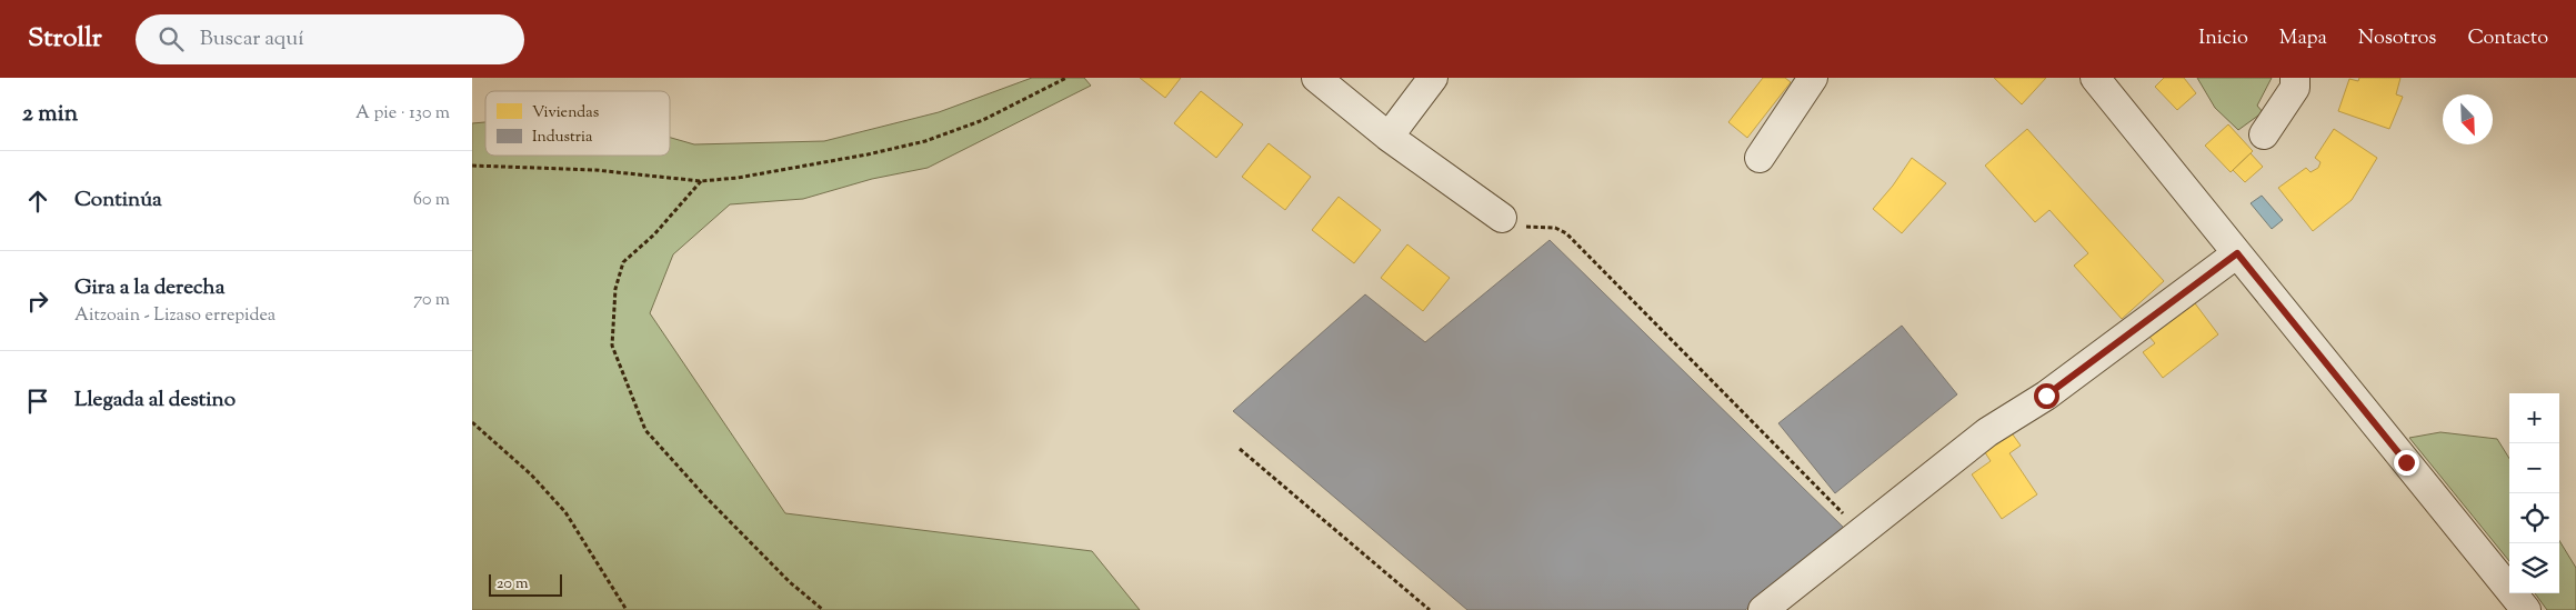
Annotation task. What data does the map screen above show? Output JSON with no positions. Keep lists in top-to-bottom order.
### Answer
{
  "legend": ["Viviendas", "Industria"],
  "scale_bar": "20 m",
  "north": "bottom right",
  "page": {
    "header": "Strollr",
    "search": "Buscar aquí",
    "nav": [
      "Inicio",
      "Mapa",
      "Nosotros",
      "Contacto"
    ],
    "heading": ["2 min", "A pie · 130 m"],
    "list": [
      ["Continúa", "60 m"],
      ["Gira a la derecha", "Aitzoain - Lizaso errepidea", "70 m"],
      "Llegada al destino"
    ],
    "map_buttons": ["+", "−"],
    "scale": "20 m"
  }
}
